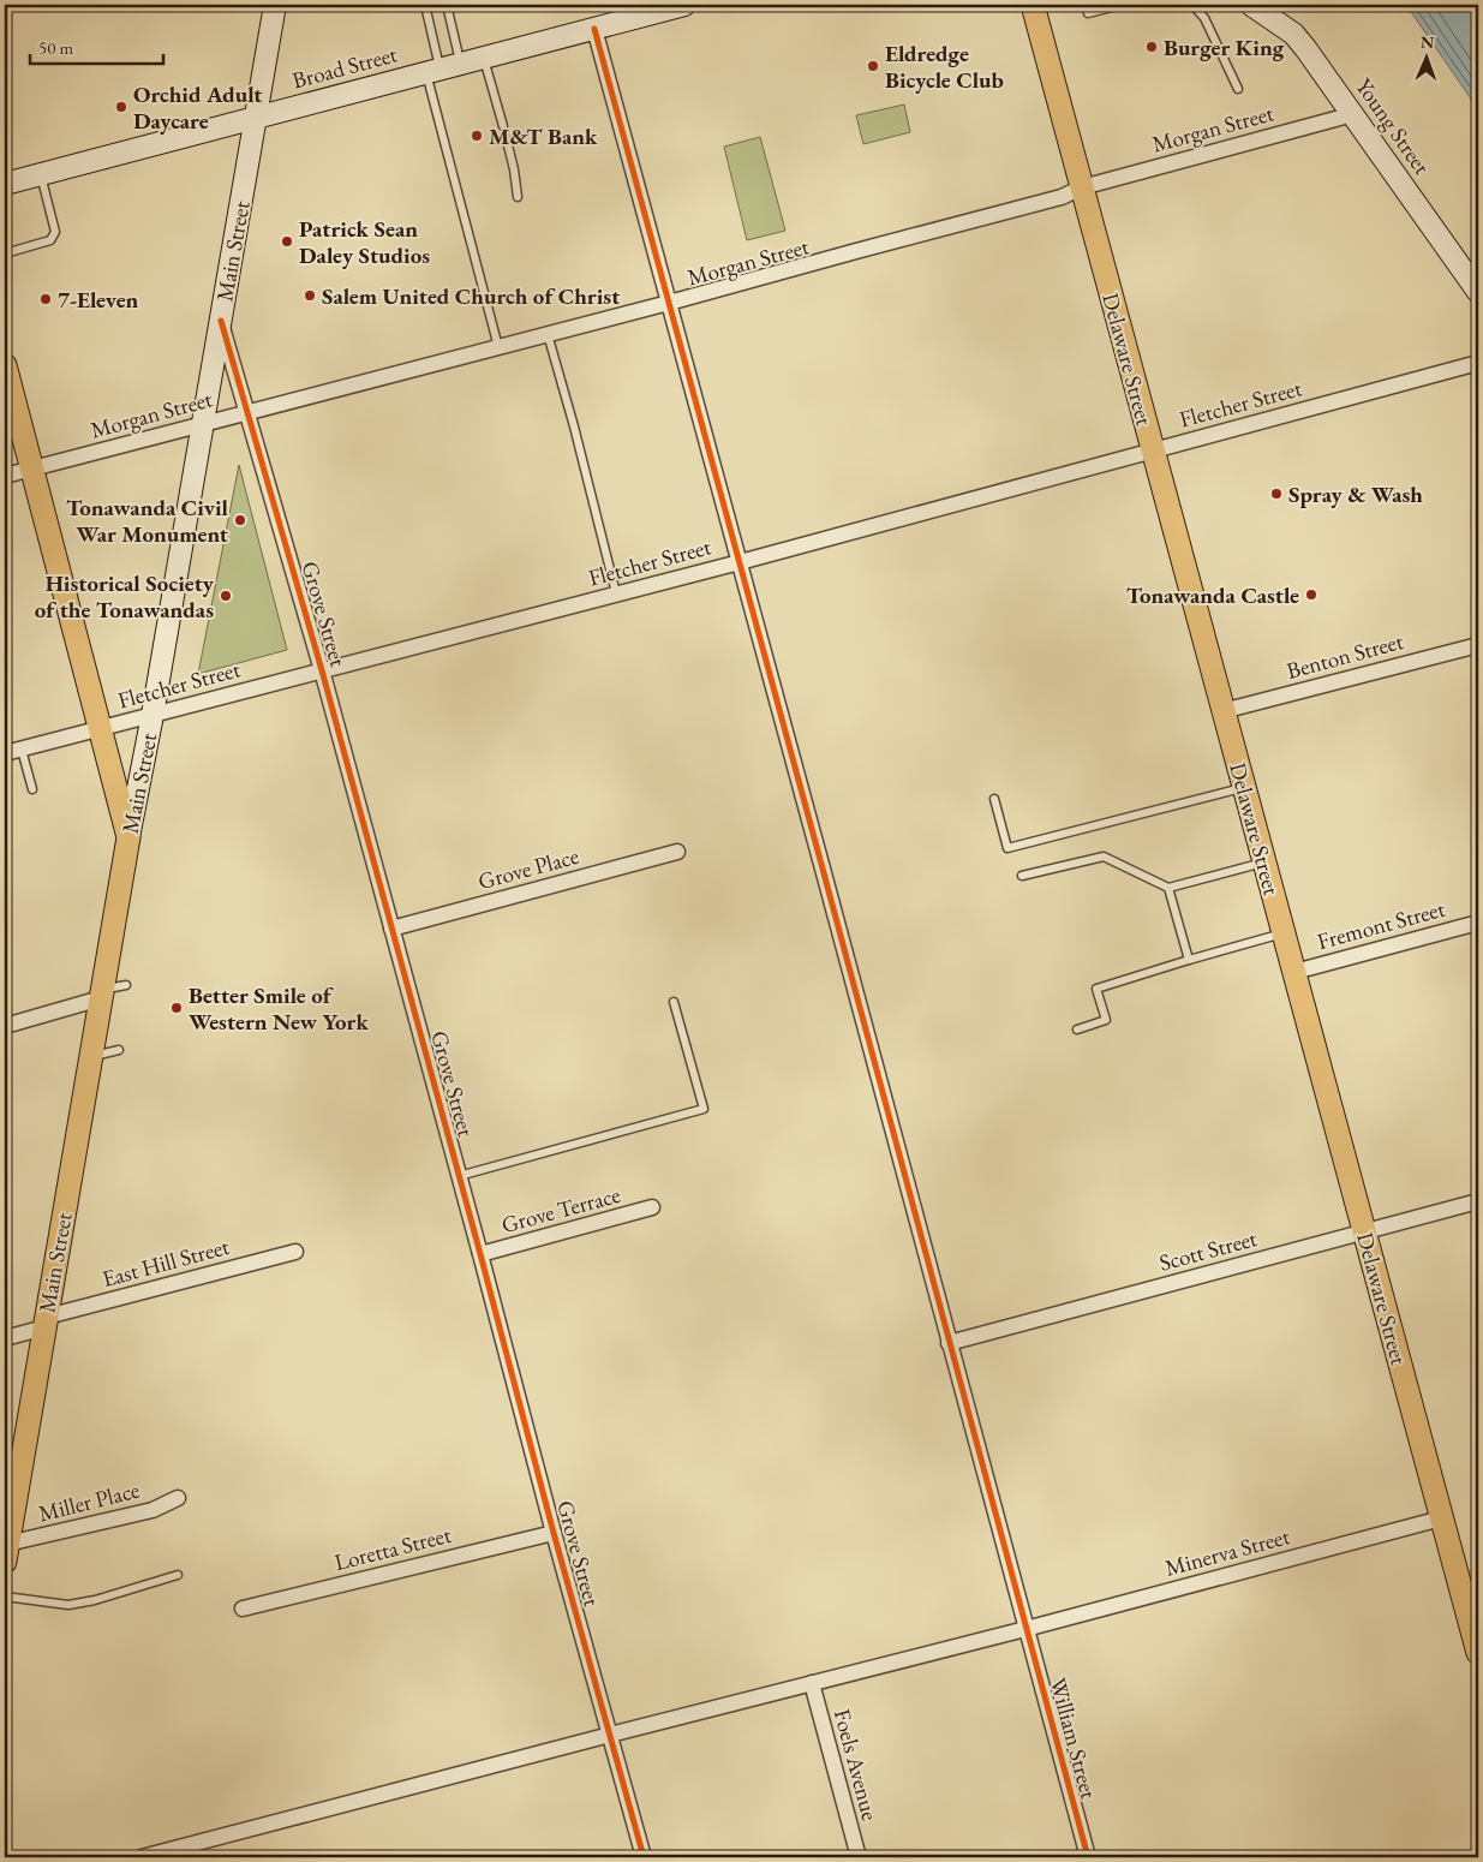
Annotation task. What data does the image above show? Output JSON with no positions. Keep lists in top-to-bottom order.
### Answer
{
  "streets": {
    "main road": ["Main Street", "Delaware Street"],
    "street": [
      "Broad Street",
      "Young Street",
      "Morgan Street",
      "Fletcher Street",
      "Grove Street",
      "Benton Street",
      "Grove Place",
      "Fremont Street",
      "Grove Terrace",
      "Scott Street",
      "East Hill Street",
      "Miller Place",
      "Loretta Street",
      "Minerva Street",
      "William Street",
      "Foels Avenue"
    ]
  },
  "crossings": [
    ["Broad Street", "Main Street"],
    ["Broad Street", "William Street"],
    ["Young Street", "Morgan Street"],
    ["Morgan Street", "Main Street"],
    ["Morgan Street", "Delaware Street"],
    ["Morgan Street", "Grove Street"],
    ["Morgan Street", "William Street"],
    ["Main Street", "Fletcher Street"],
    ["Main Street", "Grove Street"],
    ["Main Street", "East Hill Street"],
    ["Main Street", "Miller Place"],
    ["Delaware Street", "Fletcher Street"],
    ["Delaware Street", "Benton Street"],
    ["Delaware Street", "Fremont Street"],
    ["Delaware Street", "Scott Street"],
    ["Delaware Street", "Minerva Street"],
    ["Fletcher Street", "Grove Street"],
    ["Fletcher Street", "William Street"],
    ["Grove Street", "Grove Place"],
    ["Grove Street", "Grove Terrace"],
    ["Grove Street", "Loretta Street"],
    ["Grove Street", "Minerva Street"],
    ["Scott Street", "William Street"],
    ["Minerva Street", "William Street"],
    ["Minerva Street", "Foels Avenue"]
  ],
  "places": [
    "Burger King",
    "Eldredge Bicycle Club",
    "Orchid Adult Daycare",
    "M&T Bank",
    "Patrick Sean Daley Studios",
    "Salem United Church of Christ",
    "7-Eleven",
    "Spray & Wash",
    "Tonawanda Civil War Monument",
    "Tonawanda Castle",
    "Historical Society of the Tonawandas",
    "Better Smile of Western New York"
  ],
  "scale_bar": "50 m",
  "north": "top"
}
